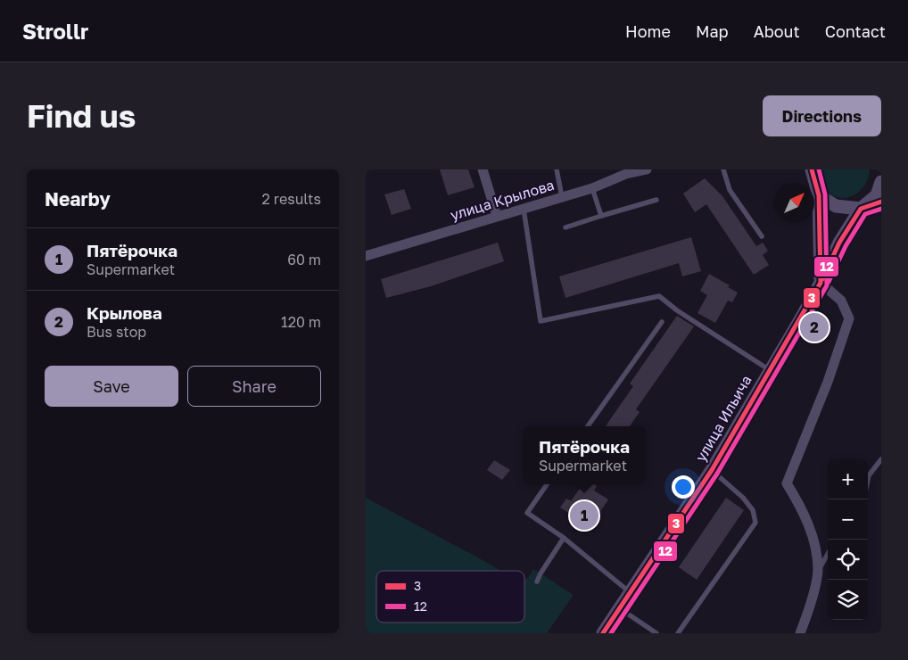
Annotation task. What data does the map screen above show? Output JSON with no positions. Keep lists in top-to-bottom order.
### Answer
{
  "streets": {
    "street": ["улица Крылова", "улица Ильича"]
  },
  "lines": ["transit line 3", "transit line 12"],
  "legend": ["3", "12"],
  "north": "top right",
  "page": {
    "header": "Strollr",
    "nav": [
      "Home",
      "Map",
      "About",
      "Contact"
    ],
    "buttons": [
      "Directions",
      ["Save", "Share"]
    ],
    "title": "Find us",
    "heading": ["Nearby", "2 results"],
    "list": [
      {
        "mark": "1",
        "name": "Пятёрочка",
        "note": "Supermarket",
        "value": "60 m"
      },
      {
        "mark": "2",
        "name": "Крылова",
        "note": "Bus stop",
        "value": "120 m"
      }
    ],
    "pins": ["2", "1"],
    "popup": ["Пятёрочка", "Supermarket"],
    "map_buttons": ["+", "−"]
  }
}
